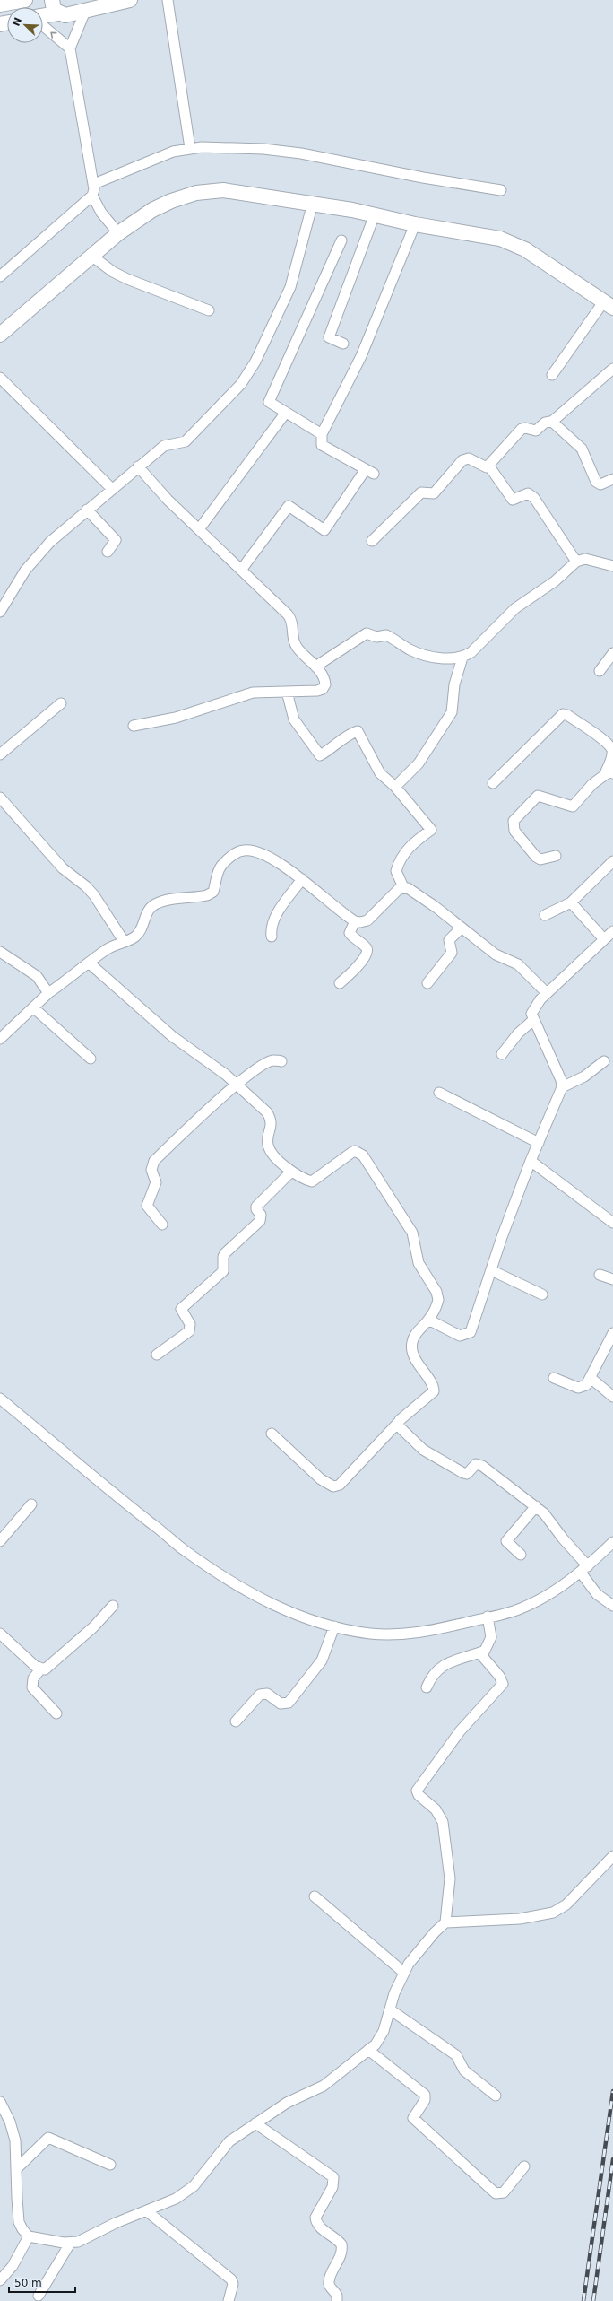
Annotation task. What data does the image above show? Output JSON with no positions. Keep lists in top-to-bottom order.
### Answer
{
  "scale_bar": "50 m",
  "north": "top left"
}
